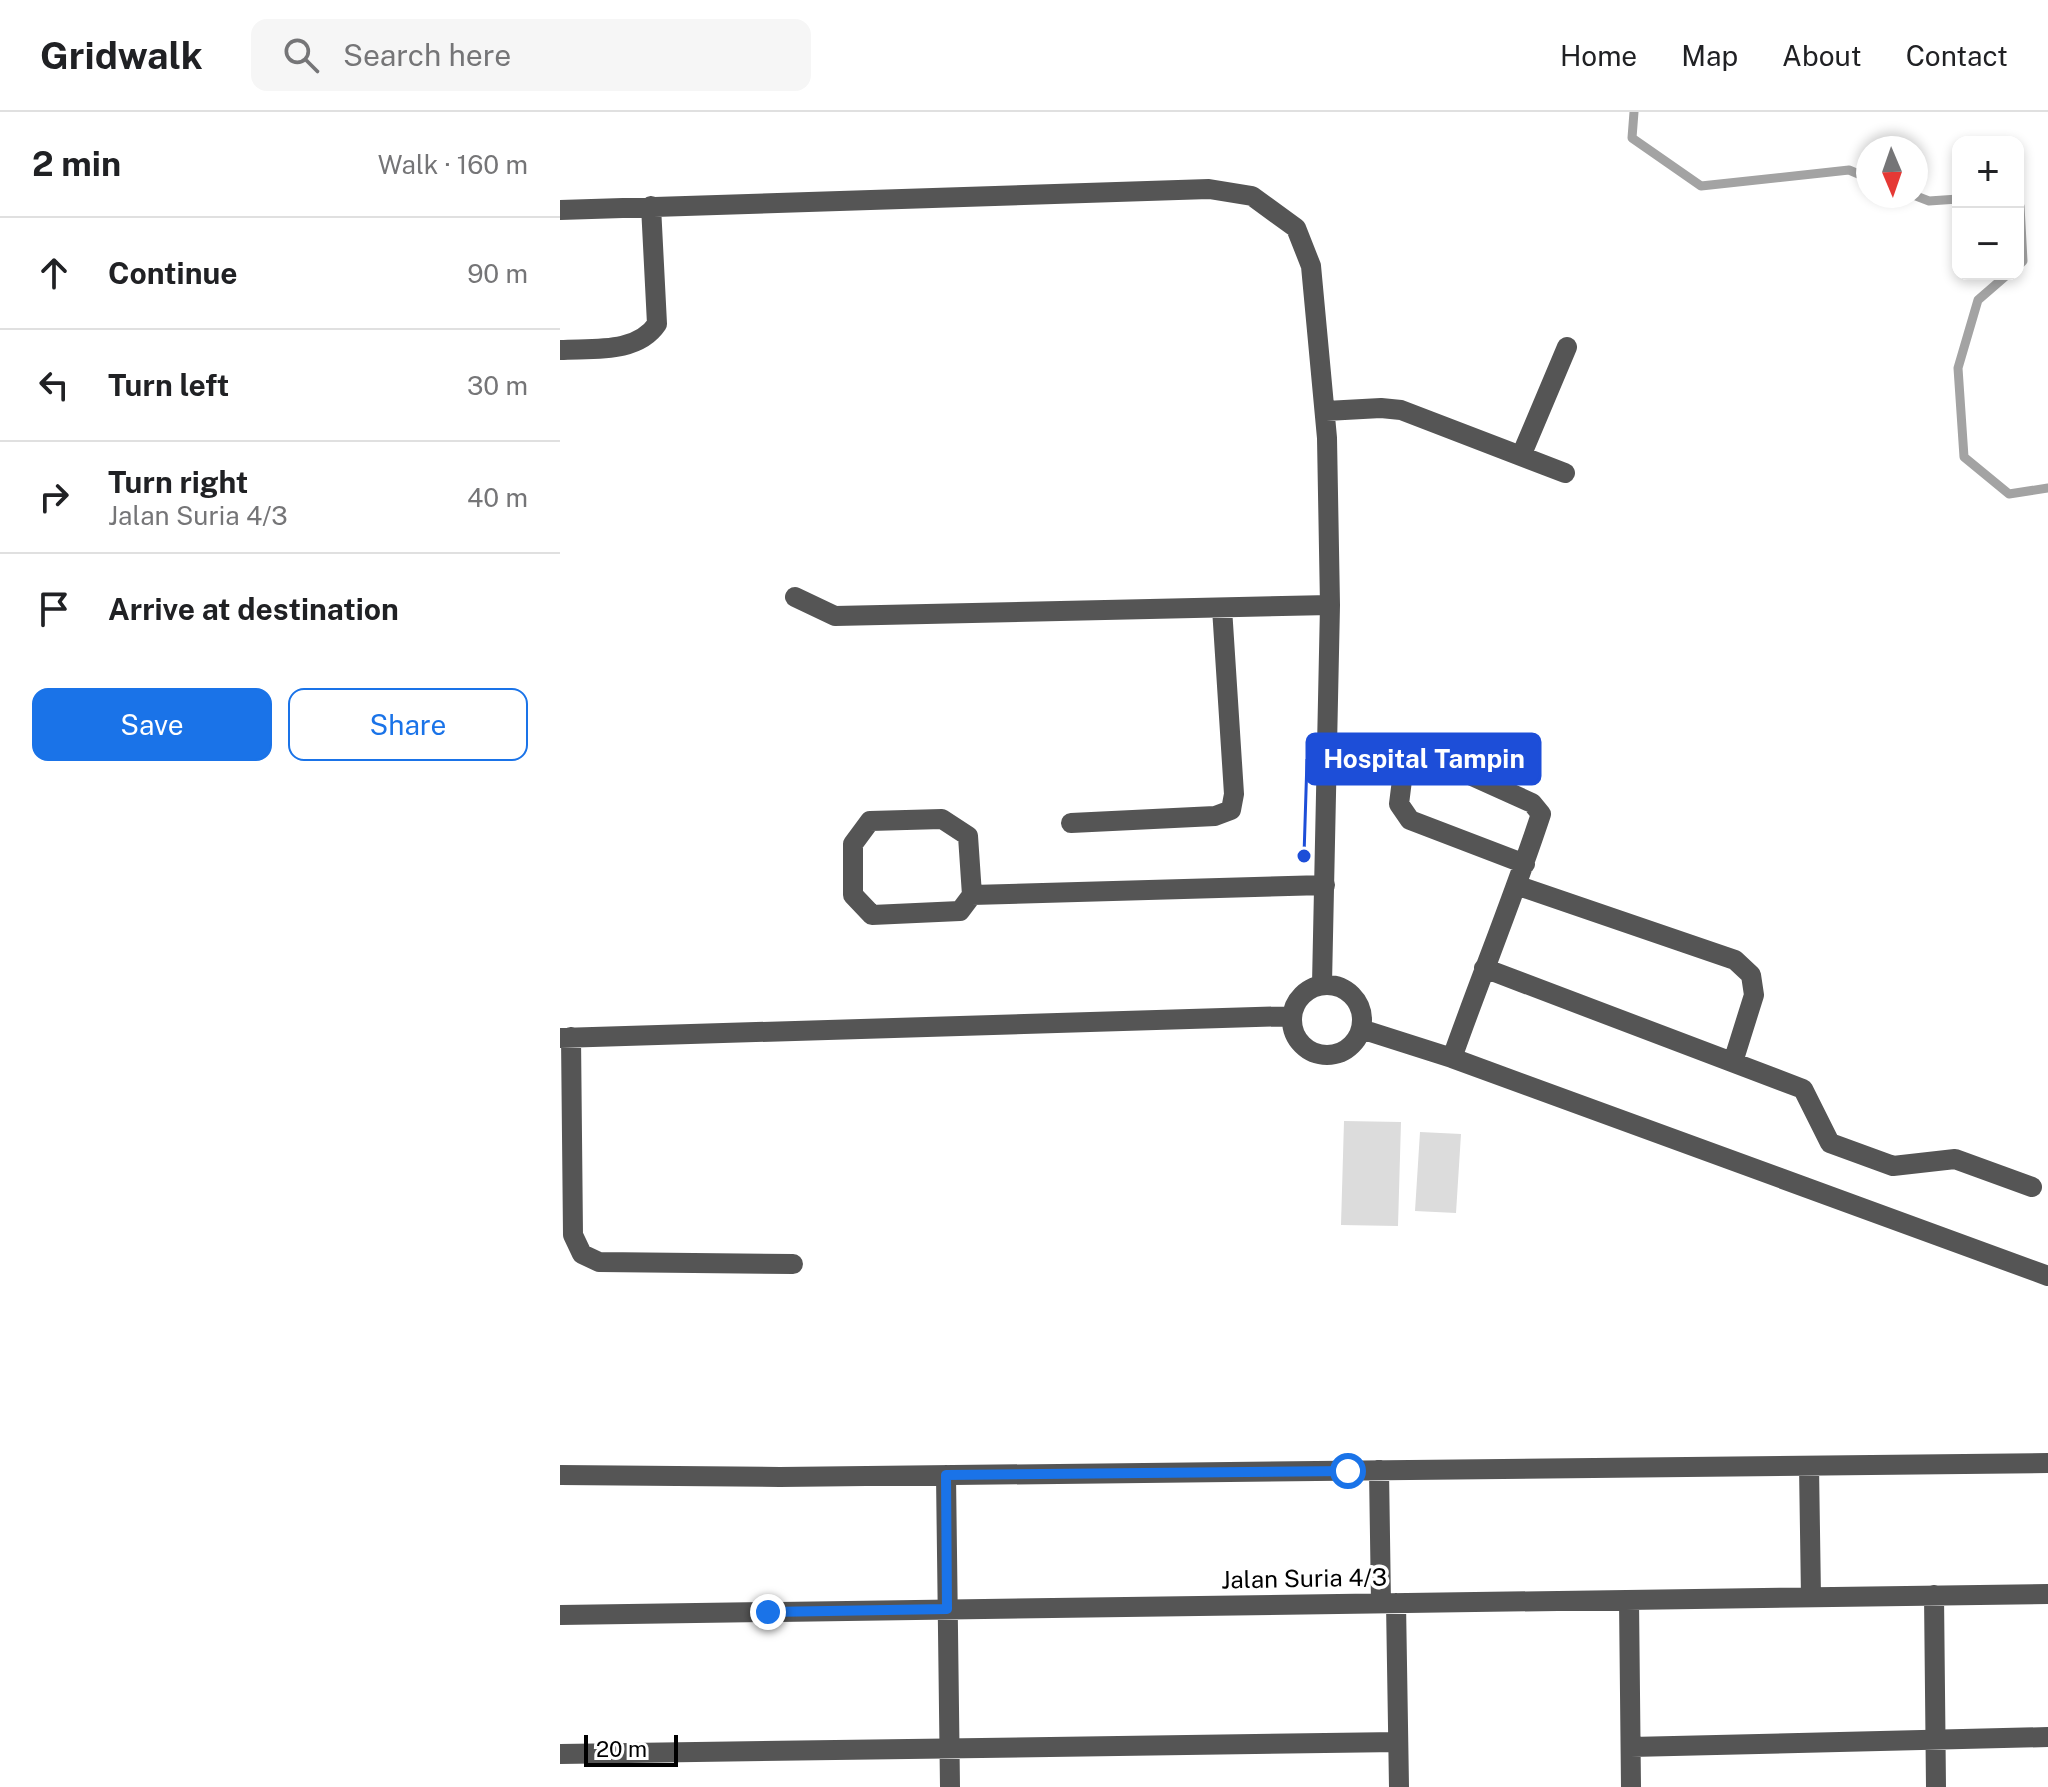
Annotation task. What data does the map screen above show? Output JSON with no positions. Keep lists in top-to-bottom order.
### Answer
{
  "streets": {
    "street": ["Jalan Suria 4/3"]
  },
  "places": ["Hospital Tampin"],
  "scale_bar": "20 m",
  "north": "bottom",
  "page": {
    "header": "Gridwalk",
    "search": "Search here",
    "nav": [
      "Home",
      "Map",
      "About",
      "Contact"
    ],
    "heading": ["2 min", "Walk · 160 m"],
    "map_buttons": ["+", "−"],
    "list": [
      ["Continue", "90 m"],
      ["Turn left", "30 m"],
      ["Turn right", "Jalan Suria 4/3", "40 m"],
      "Arrive at destination"
    ],
    "buttons": ["Save", "Share"],
    "scale": "20 m"
  }
}
